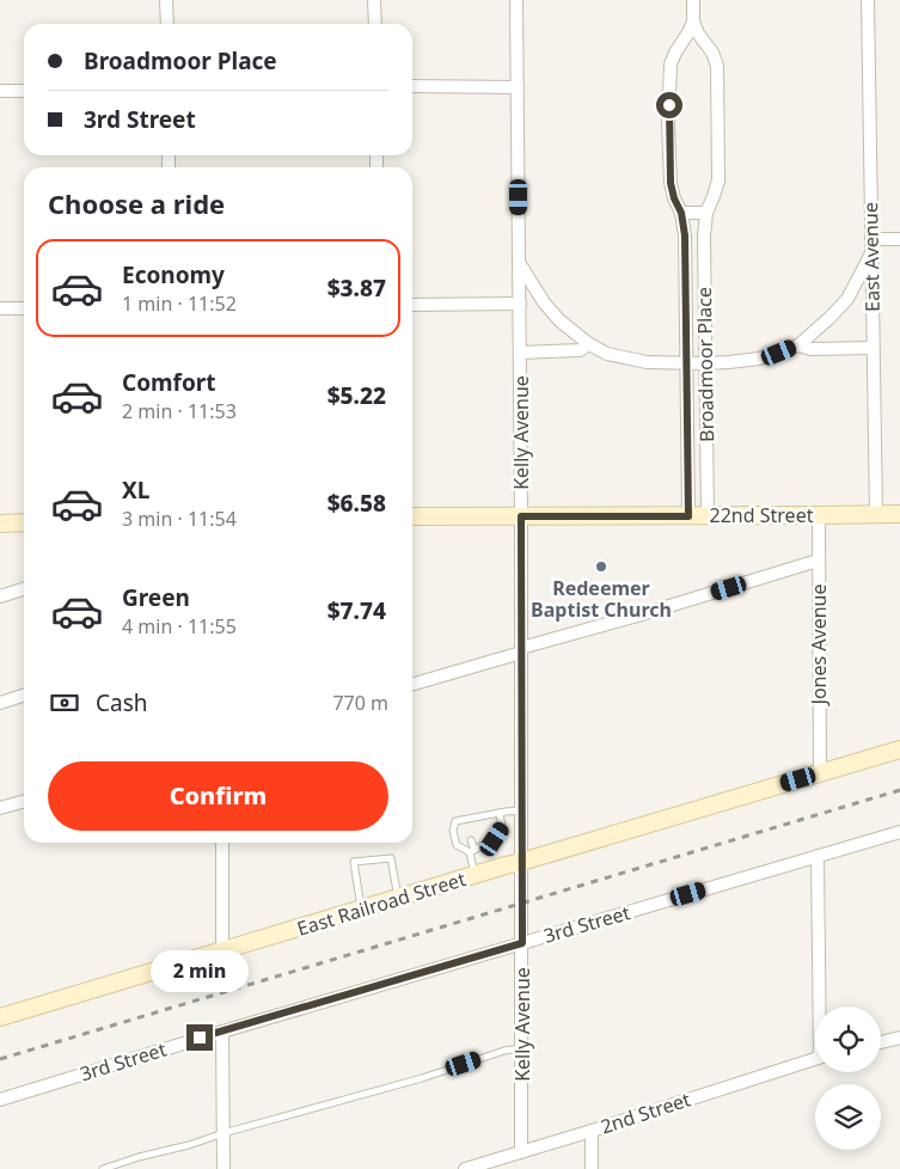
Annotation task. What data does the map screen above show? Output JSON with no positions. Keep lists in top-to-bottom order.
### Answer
{
  "streets": {
    "street": [
      "East Avenue",
      "Broadmoor Place",
      "Kelly Avenue",
      "22nd Street",
      "Jones Avenue",
      "East Railroad Street",
      "3rd Street",
      "2nd Street"
    ]
  },
  "crossings": [
    ["East Avenue", "22nd Street"],
    ["Broadmoor Place", "22nd Street"],
    ["Kelly Avenue", "22nd Street"],
    ["Kelly Avenue", "East Railroad Street"],
    ["Kelly Avenue", "3rd Street"],
    ["Kelly Avenue", "2nd Street"],
    ["22nd Street", "Jones Avenue"],
    ["Jones Avenue", "East Railroad Street"]
  ],
  "places": ["Redeemer Baptist Church"],
  "page": {
    "banner": ["Broadmoor Place", "3rd Street"],
    "heading": "Choose a ride",
    "list": [
      {
        "name": "Economy",
        "note": "1 min · 11:52",
        "value": "$3.87"
      },
      {
        "name": "Comfort",
        "note": "2 min · 11:53",
        "value": "$5.22"
      },
      {
        "name": "XL",
        "note": "3 min · 11:54",
        "value": "$6.58"
      },
      {
        "name": "Green",
        "note": "4 min · 11:55",
        "value": "$7.74"
      }
    ],
    "pay": ["Cash", "770 m"],
    "buttons": "Confirm",
    "bubble": "2 min"
  }
}
